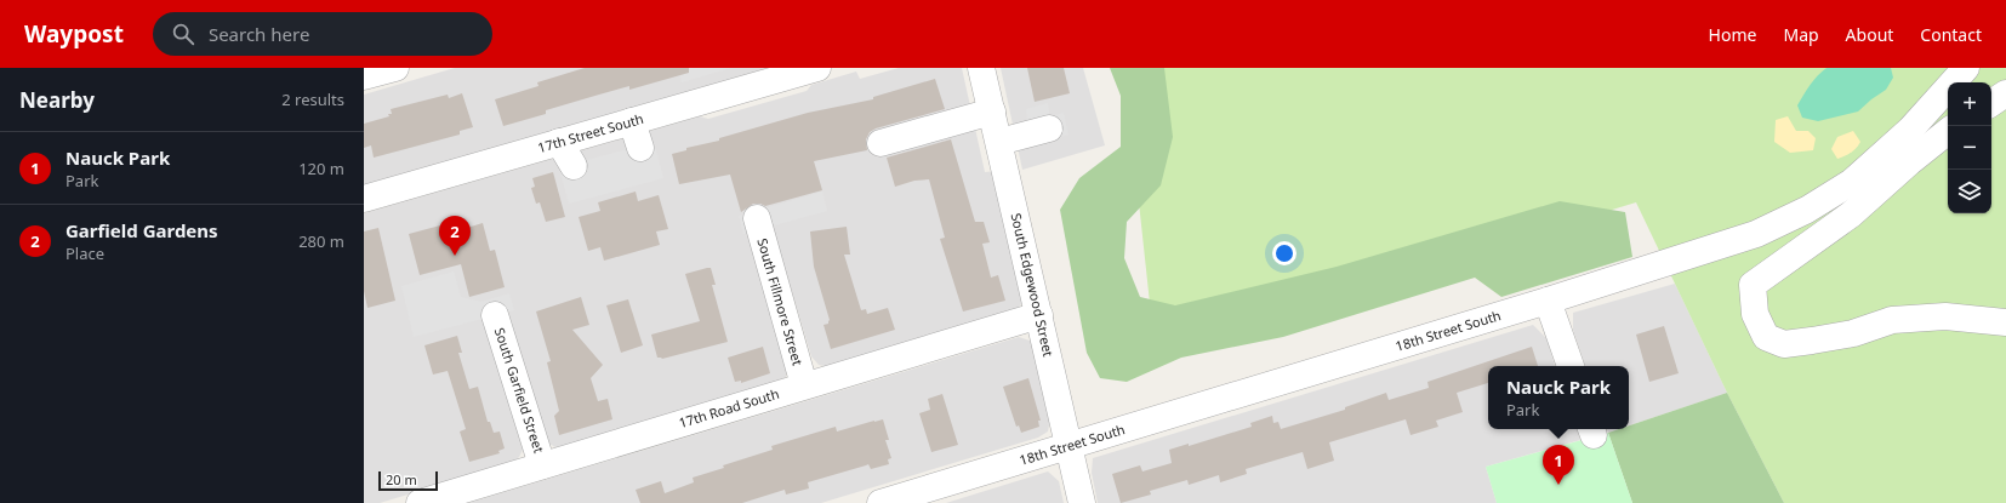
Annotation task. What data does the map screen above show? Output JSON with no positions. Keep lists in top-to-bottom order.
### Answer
{
  "streets": {
    "street": [
      "17th Street South",
      "South Edgewood Street",
      "South Fillmore Street",
      "18th Street South",
      "South Garfield Street",
      "17th Road South"
    ]
  },
  "crossings": [
    ["South Edgewood Street", "18th Street South"],
    ["South Edgewood Street", "17th Road South"],
    ["South Fillmore Street", "17th Road South"],
    ["South Garfield Street", "17th Road South"]
  ],
  "scale_bar": "20 m",
  "page": {
    "header": "Waypost",
    "search": "Search here",
    "nav": [
      "Home",
      "Map",
      "About",
      "Contact"
    ],
    "heading": ["Nearby", "2 results"],
    "map_buttons": ["+", "−"],
    "list": [
      {
        "mark": "1",
        "name": "Nauck Park",
        "note": "Park",
        "value": "120 m"
      },
      {
        "mark": "2",
        "name": "Garfield Gardens",
        "note": "Place",
        "value": "280 m"
      }
    ],
    "pins": ["2", "1"],
    "popup": ["Nauck Park", "Park"],
    "scale": "20 m"
  }
}
